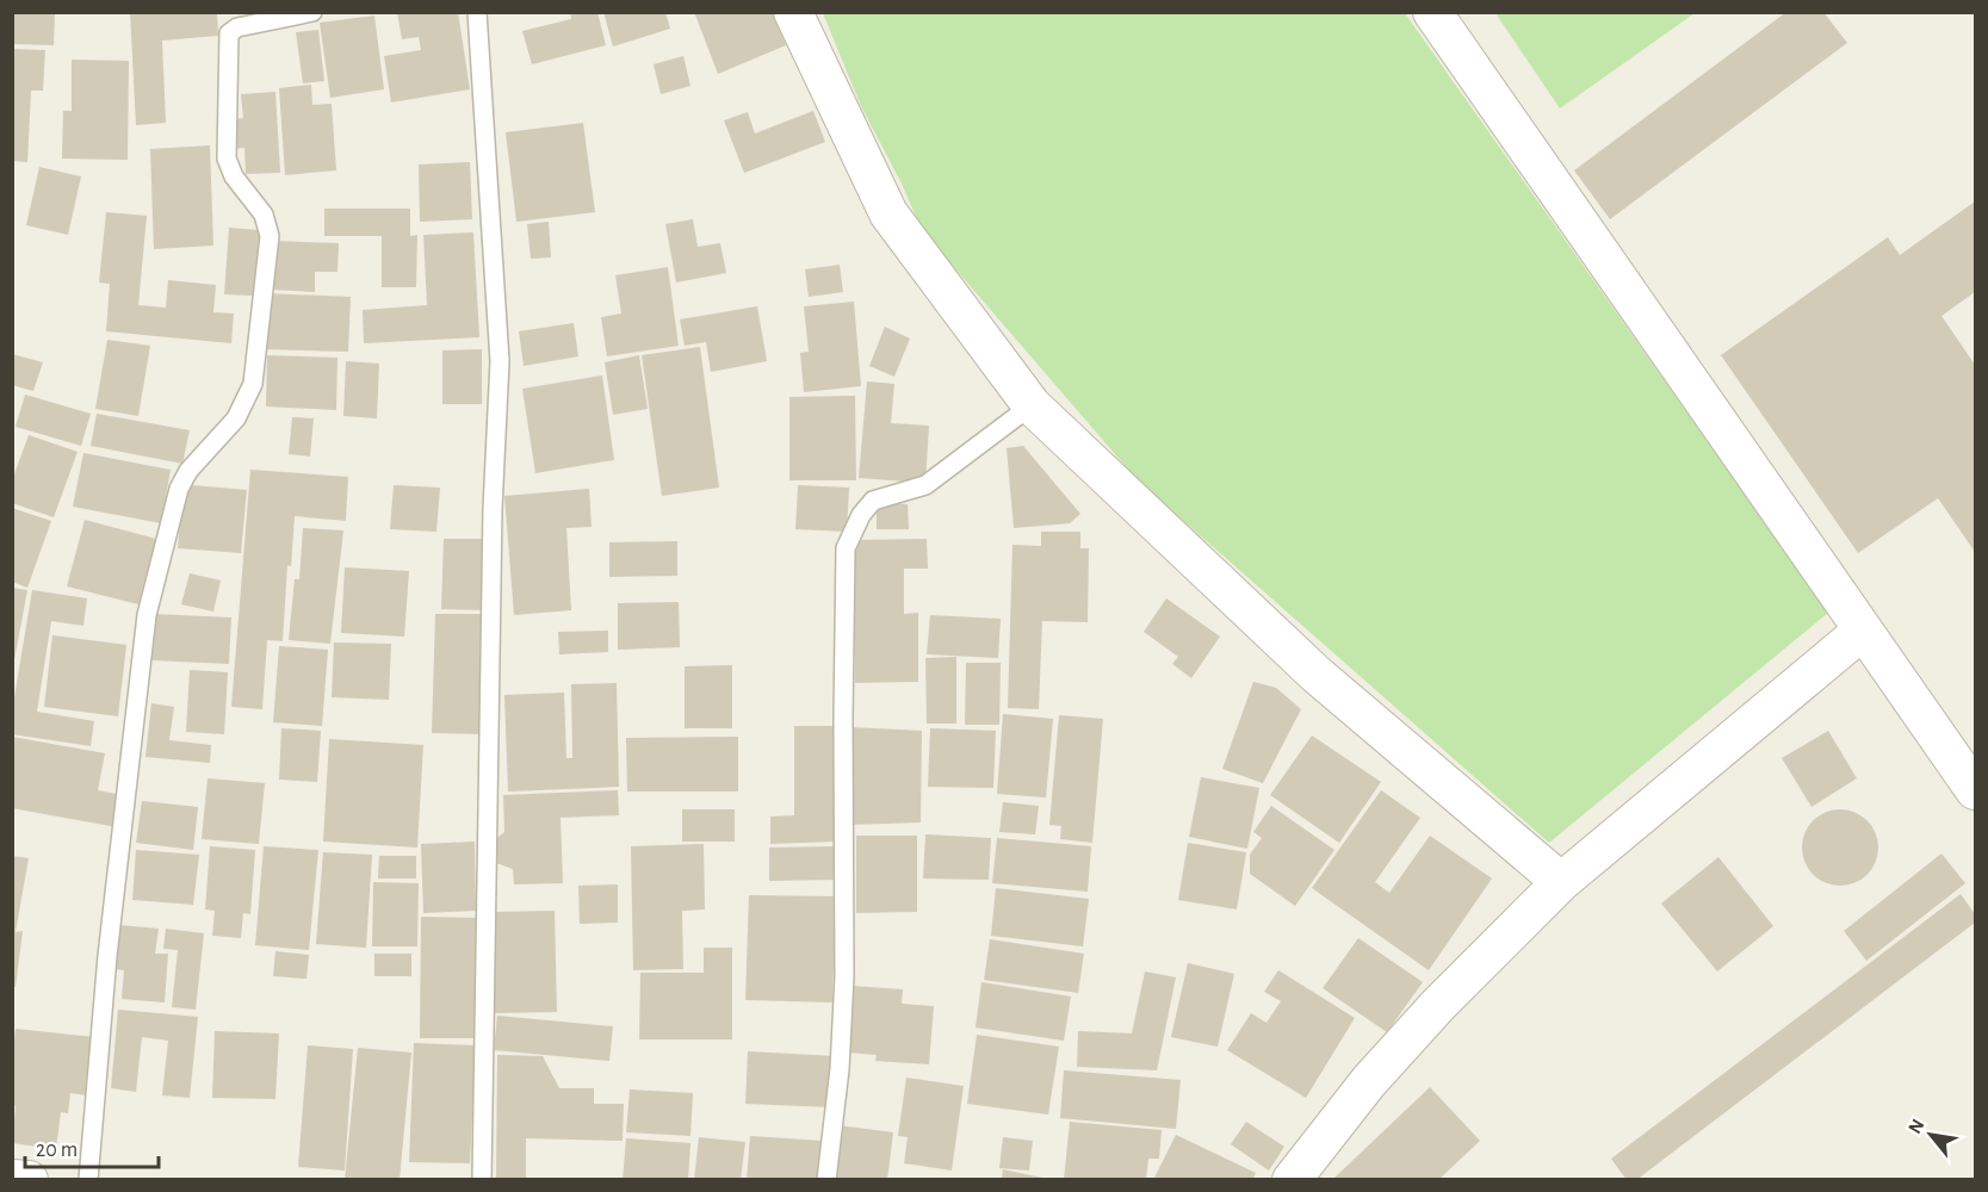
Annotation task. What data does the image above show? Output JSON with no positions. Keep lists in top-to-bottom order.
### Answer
{
  "scale_bar": "20 m",
  "north": "top left"
}
